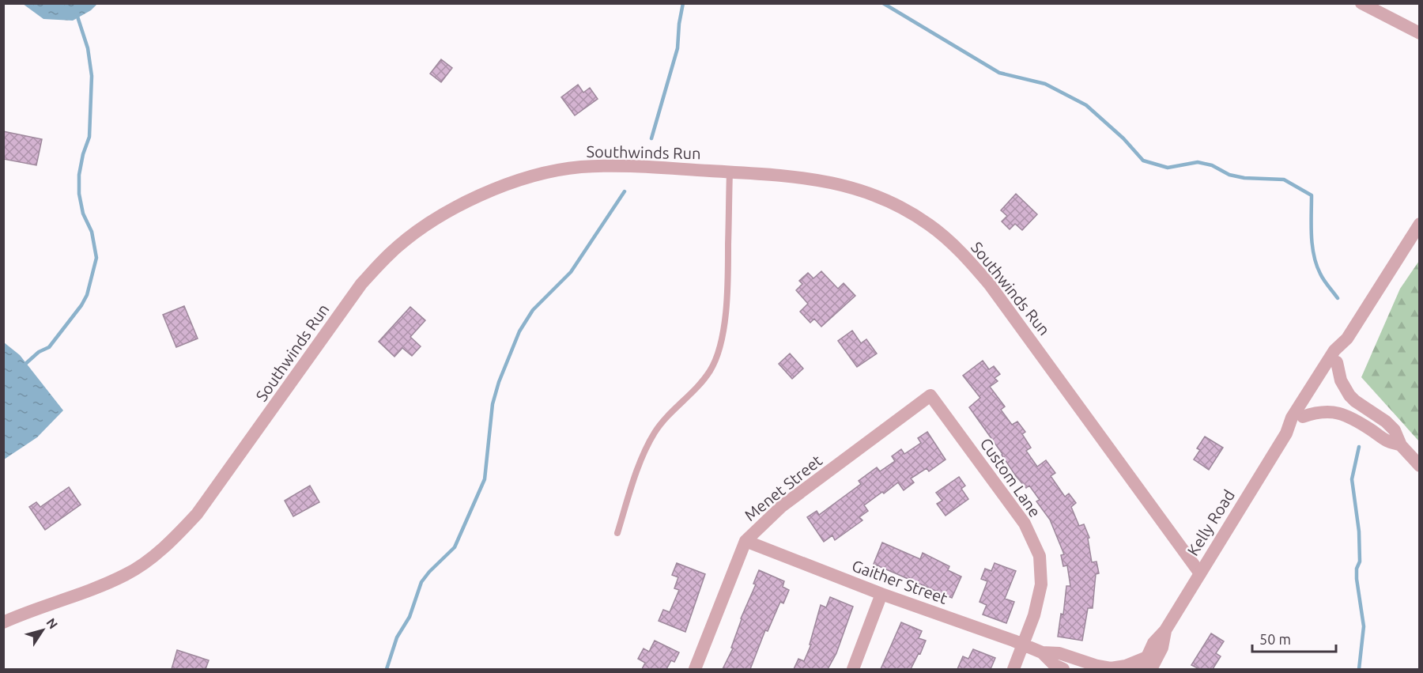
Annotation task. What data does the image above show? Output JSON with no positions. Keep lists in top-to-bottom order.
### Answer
{
  "streets": {
    "street": [
      "Southwinds Run",
      "Custom Lane",
      "Menet Street",
      "Kelly Road",
      "Gaither Street"
    ]
  },
  "crossings": [
    ["Southwinds Run", "Kelly Road"],
    ["Custom Lane", "Menet Street"],
    ["Custom Lane", "Gaither Street"],
    ["Menet Street", "Gaither Street"],
    ["Kelly Road", "Gaither Street"]
  ],
  "scale_bar": "50 m",
  "north": "top right"
}
